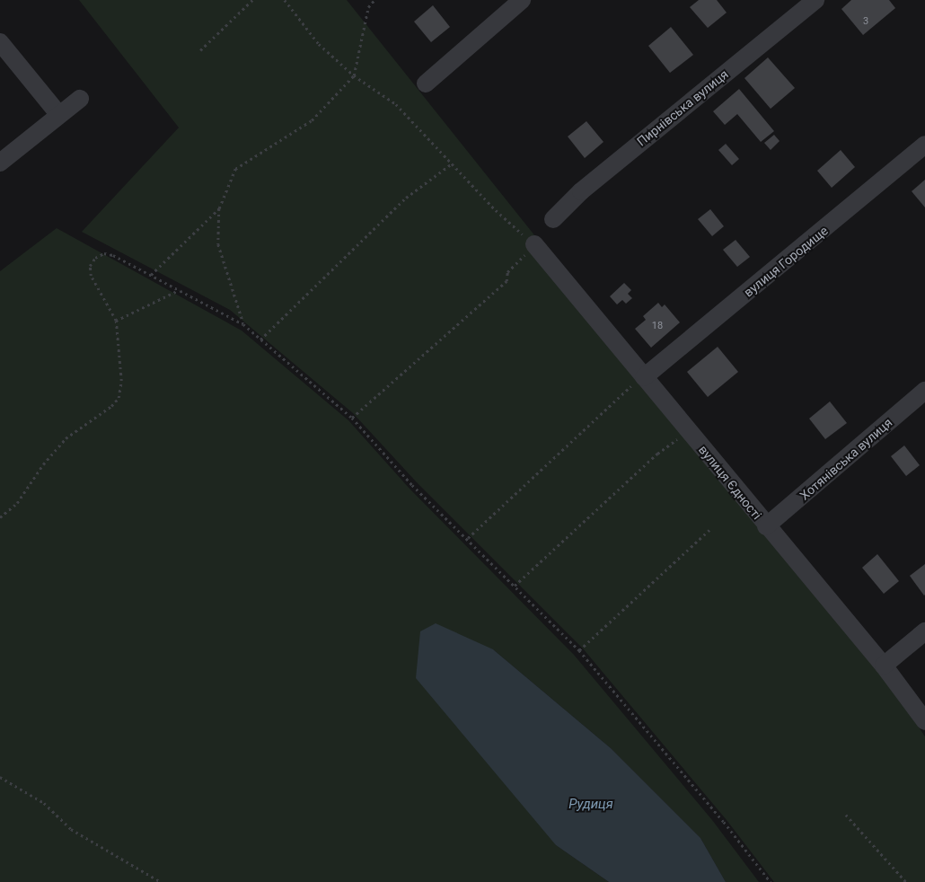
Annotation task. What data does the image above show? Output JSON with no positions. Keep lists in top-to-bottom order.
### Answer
{
  "streets": {
    "street": [
      "Пирнівська вулиця",
      "вулиця Городище",
      "Хотянівська вулиця",
      "вулиця Єдності"
    ]
  },
  "crossings": [
    ["вулиця Городище", "вулиця Єдності"],
    ["Хотянівська вулиця", "вулиця Єдності"]
  ],
  "water": ["Рудиця"],
  "house_numbers": ["3", "18"]
}
